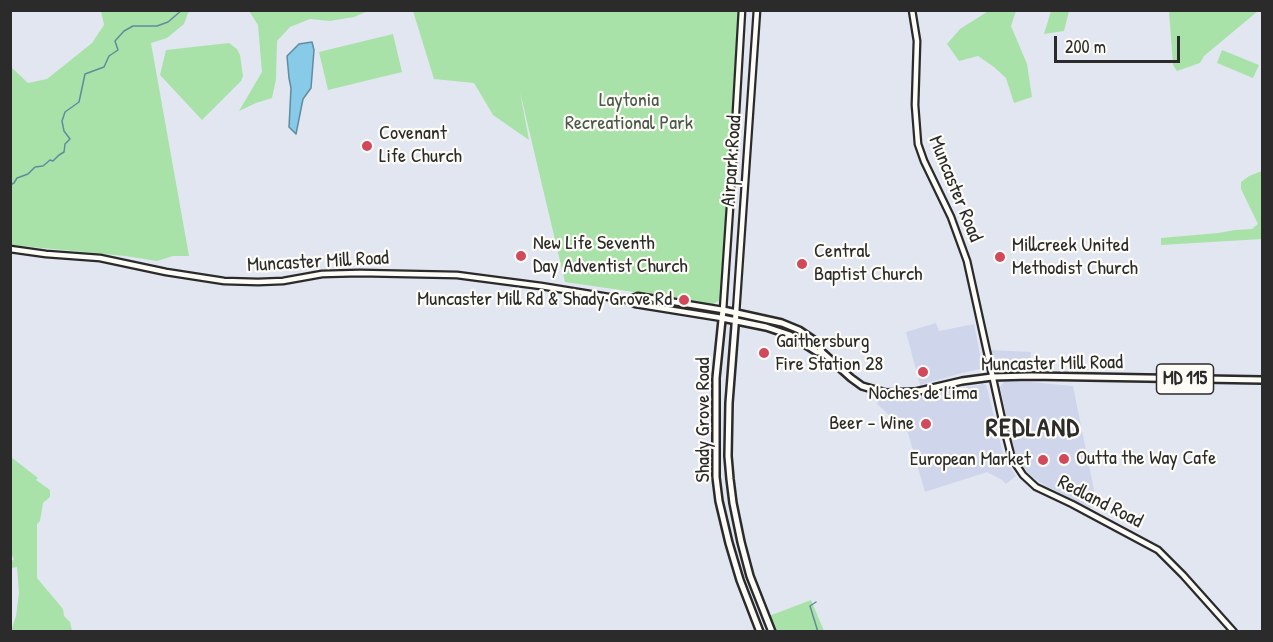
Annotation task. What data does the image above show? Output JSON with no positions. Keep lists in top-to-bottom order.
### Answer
{
  "streets": {
    "main road": [
      "Airpark Road",
      "Muncaster Road",
      "Muncaster Mill Road",
      "MD 115",
      "Shady Grove Road",
      "Redland Road"
    ]
  },
  "crossings": [
    ["Airpark Road", "Muncaster Mill Road"],
    ["Airpark Road", "Shady Grove Road"],
    ["Muncaster Road", "Muncaster Mill Road"],
    ["Muncaster Road", "Redland Road"],
    ["Muncaster Mill Road", "Shady Grove Road"],
    ["Muncaster Mill Road", "Redland Road"]
  ],
  "districts": ["REDLAND"],
  "parks": ["Laytonia Recreational Park"],
  "places": [
    "Covenant Life Church",
    "New Life Seventh Day Adventist Church",
    "Millcreek United Methodist Church",
    "Central Baptist Church",
    "Muncaster Mill Rd & Shady Grove Rd",
    "Gaithersburg Fire Station 28",
    "Noches de Lima",
    "Beer - Wine",
    "Outta the Way Cafe",
    "European Market"
  ],
  "scale_bar": "200 m"
}
